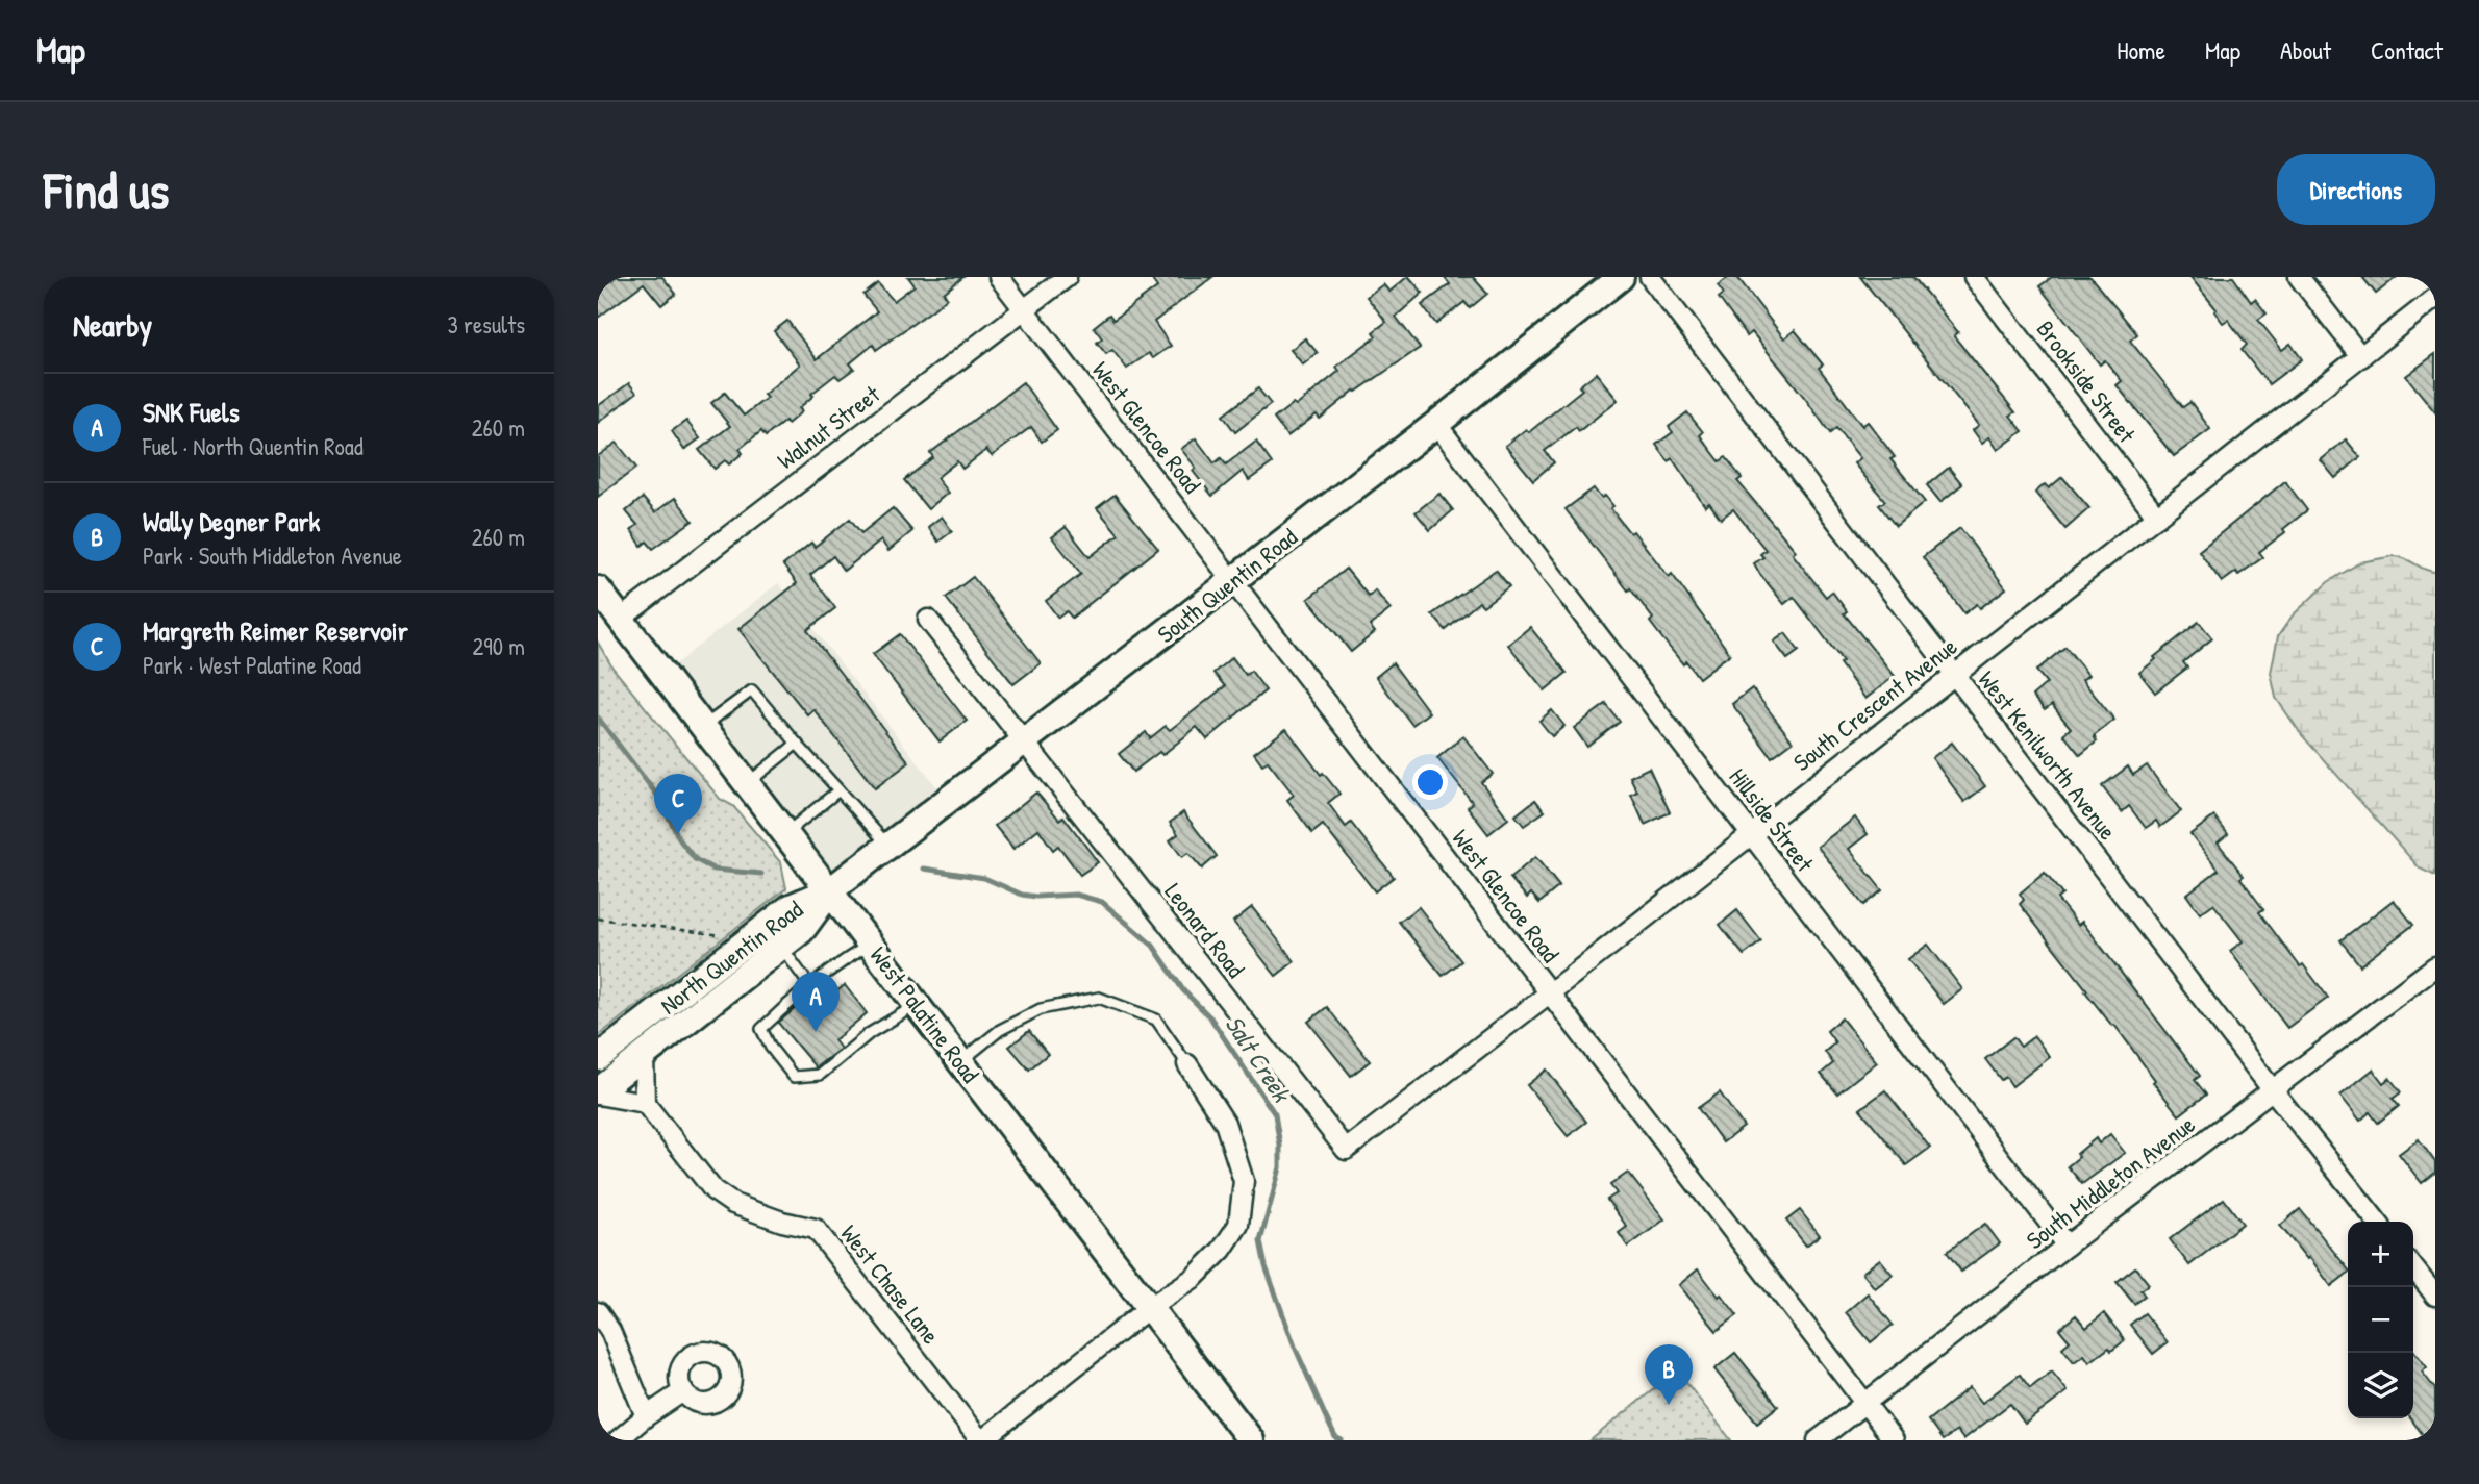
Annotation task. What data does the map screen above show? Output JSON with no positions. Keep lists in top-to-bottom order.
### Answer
{
  "streets": {
    "main road": ["South Quentin Road", "North Quentin Road", "West Palatine Road"],
    "street": [
      "Brookside Street",
      "Walnut Street",
      "West Glencoe Road",
      "South Crescent Avenue",
      "West Kenilworth Avenue",
      "Hillside Street",
      "Leonard Road",
      "South Middleton Avenue",
      "West Chase Lane"
    ]
  },
  "crossings": [
    ["Brookside Street", "South Crescent Avenue"],
    ["Walnut Street", "West Glencoe Road"],
    ["Walnut Street", "West Palatine Road"],
    ["West Glencoe Road", "South Quentin Road"],
    ["West Glencoe Road", "South Crescent Avenue"],
    ["West Glencoe Road", "South Middleton Avenue"],
    ["South Quentin Road", "Hillside Street"],
    ["South Quentin Road", "Leonard Road"],
    ["South Quentin Road", "North Quentin Road"],
    ["South Quentin Road", "West Palatine Road"],
    ["South Crescent Avenue", "West Kenilworth Avenue"],
    ["South Crescent Avenue", "Hillside Street"],
    ["South Crescent Avenue", "Leonard Road"],
    ["West Kenilworth Avenue", "South Middleton Avenue"],
    ["Hillside Street", "South Middleton Avenue"],
    ["North Quentin Road", "West Palatine Road"]
  ],
  "water": ["Salt Creek"],
  "page": {
    "header": "Map",
    "nav": [
      "Home",
      "Map",
      "About",
      "Contact"
    ],
    "buttons": "Directions",
    "title": "Find us",
    "heading": ["Nearby", "3 results"],
    "list": [
      {
        "mark": "A",
        "name": "SNK Fuels",
        "note": "Fuel · North Quentin Road",
        "value": "260 m"
      },
      {
        "mark": "B",
        "name": "Wally Degner Park",
        "note": "Park · South Middleton Avenue",
        "value": "260 m"
      },
      {
        "mark": "C",
        "name": "Margreth Reimer Reservoir",
        "note": "Park · West Palatine Road",
        "value": "290 m"
      }
    ],
    "pins": ["C", "A", "B"],
    "map_buttons": ["+", "−"]
  }
}
